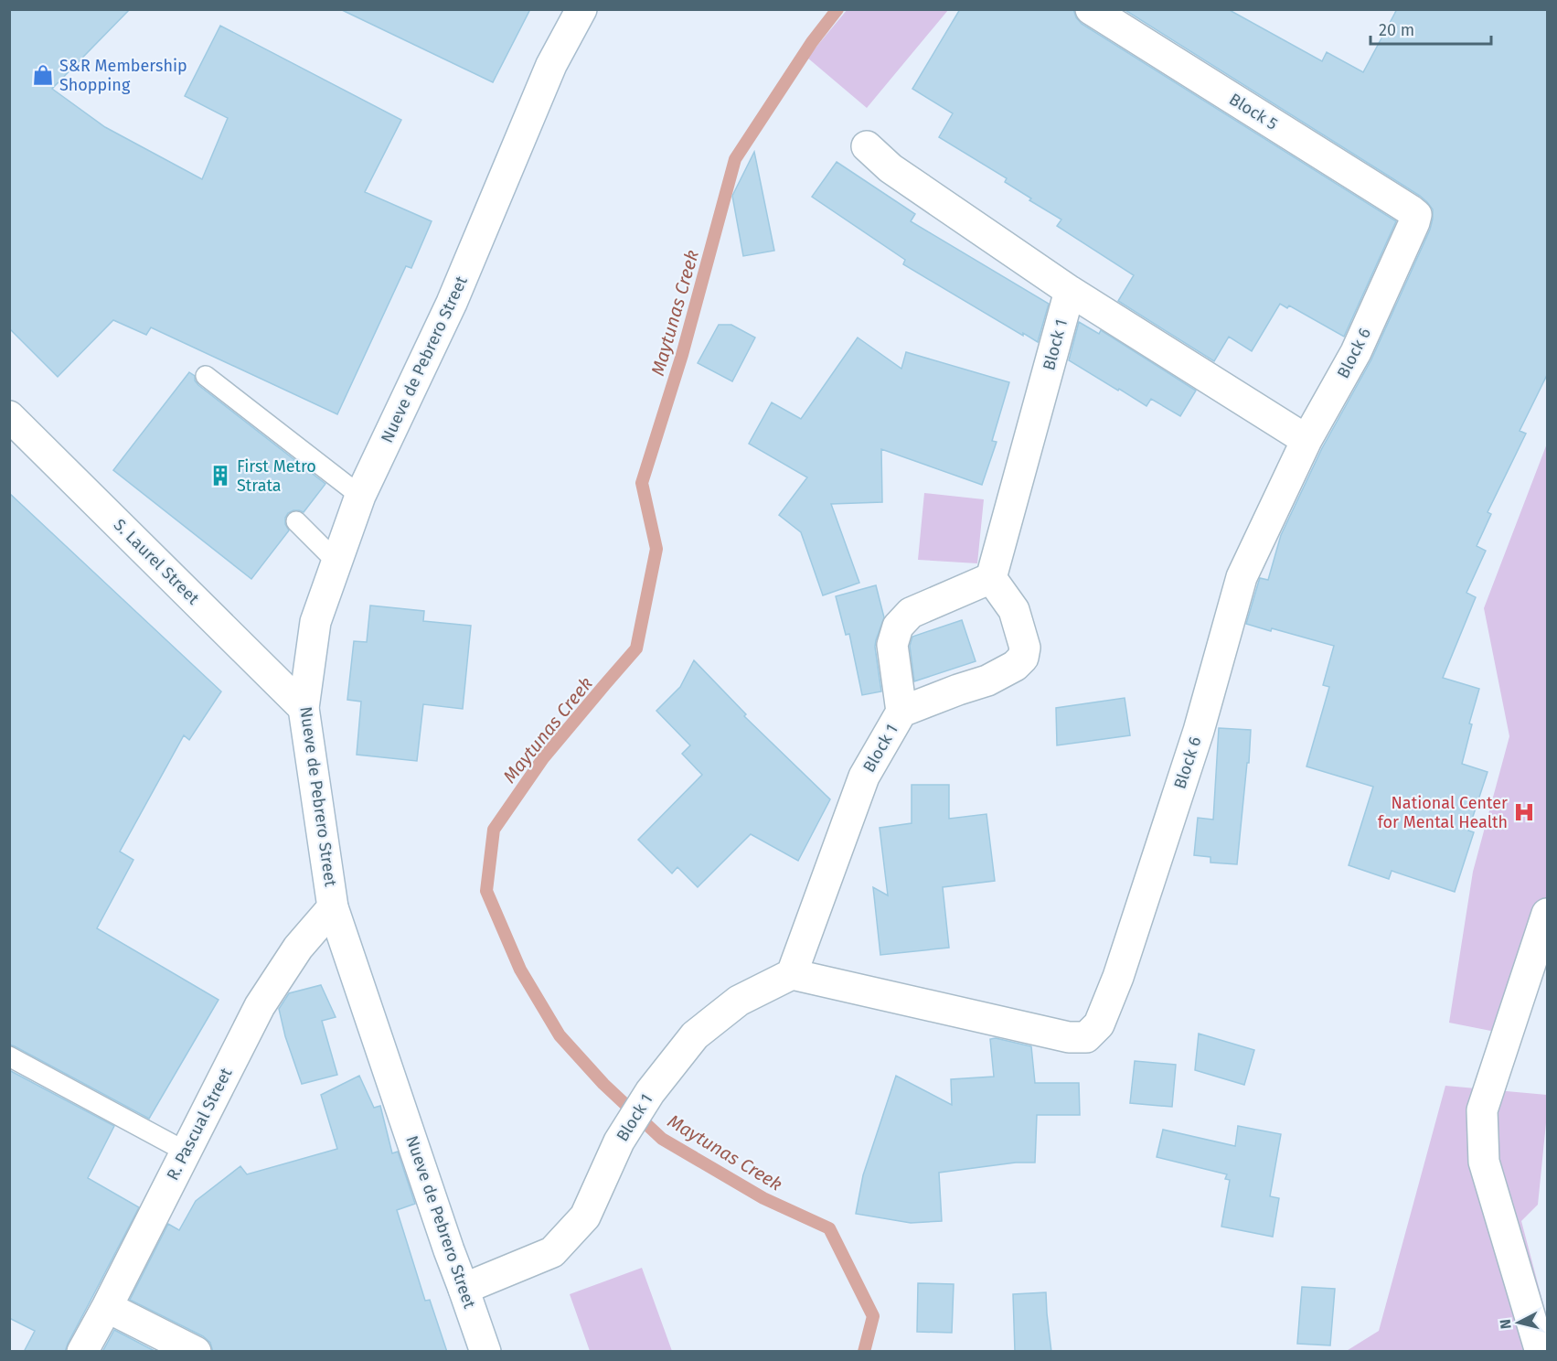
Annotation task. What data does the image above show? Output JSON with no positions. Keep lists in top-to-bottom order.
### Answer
{
  "streets": {
    "street": [
      "Block 5",
      "Block 1",
      "Block 6",
      "Nueve de Pebrero Street",
      "S. Laurel Street",
      "R. Pascual Street"
    ]
  },
  "crossings": [
    ["Block 5", "Block 6"],
    ["Block 1", "Block 6"],
    ["Block 1", "Nueve de Pebrero Street"],
    ["Nueve de Pebrero Street", "S. Laurel Street"],
    ["Nueve de Pebrero Street", "R. Pascual Street"]
  ],
  "water": ["Maytunas Creek"],
  "places": {
    "shop": ["S&R Membership Shopping"],
    "building": ["First Metro Strata"],
    "hospital": ["National Center for Mental Health"]
  },
  "scale_bar": "20 m",
  "north": "left"
}
